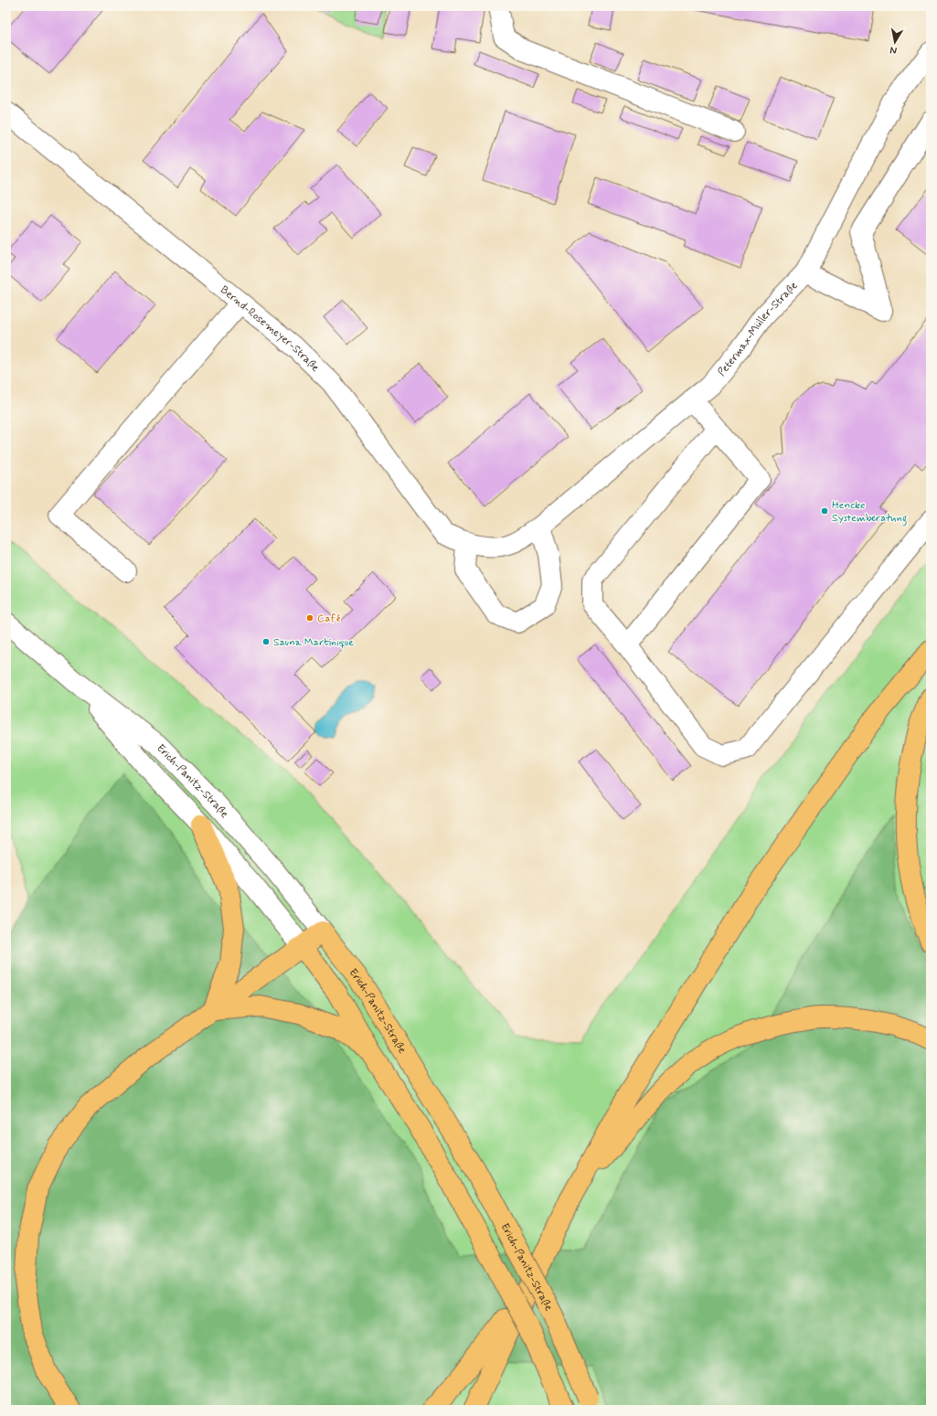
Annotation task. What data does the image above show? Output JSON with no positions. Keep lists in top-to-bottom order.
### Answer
{
  "streets": {
    "main road": ["Erich-Panitz-Straße"],
    "street": ["Petermax-Müller-Straße", "Bernd-Rosemeyer-Straße"]
  },
  "crossings": [
    ["Petermax-Müller-Straße", "Bernd-Rosemeyer-Straße"]
  ],
  "places": ["Hencke Systemberatung", "Café", "Sauna Martinique"],
  "north": "bottom"
}
